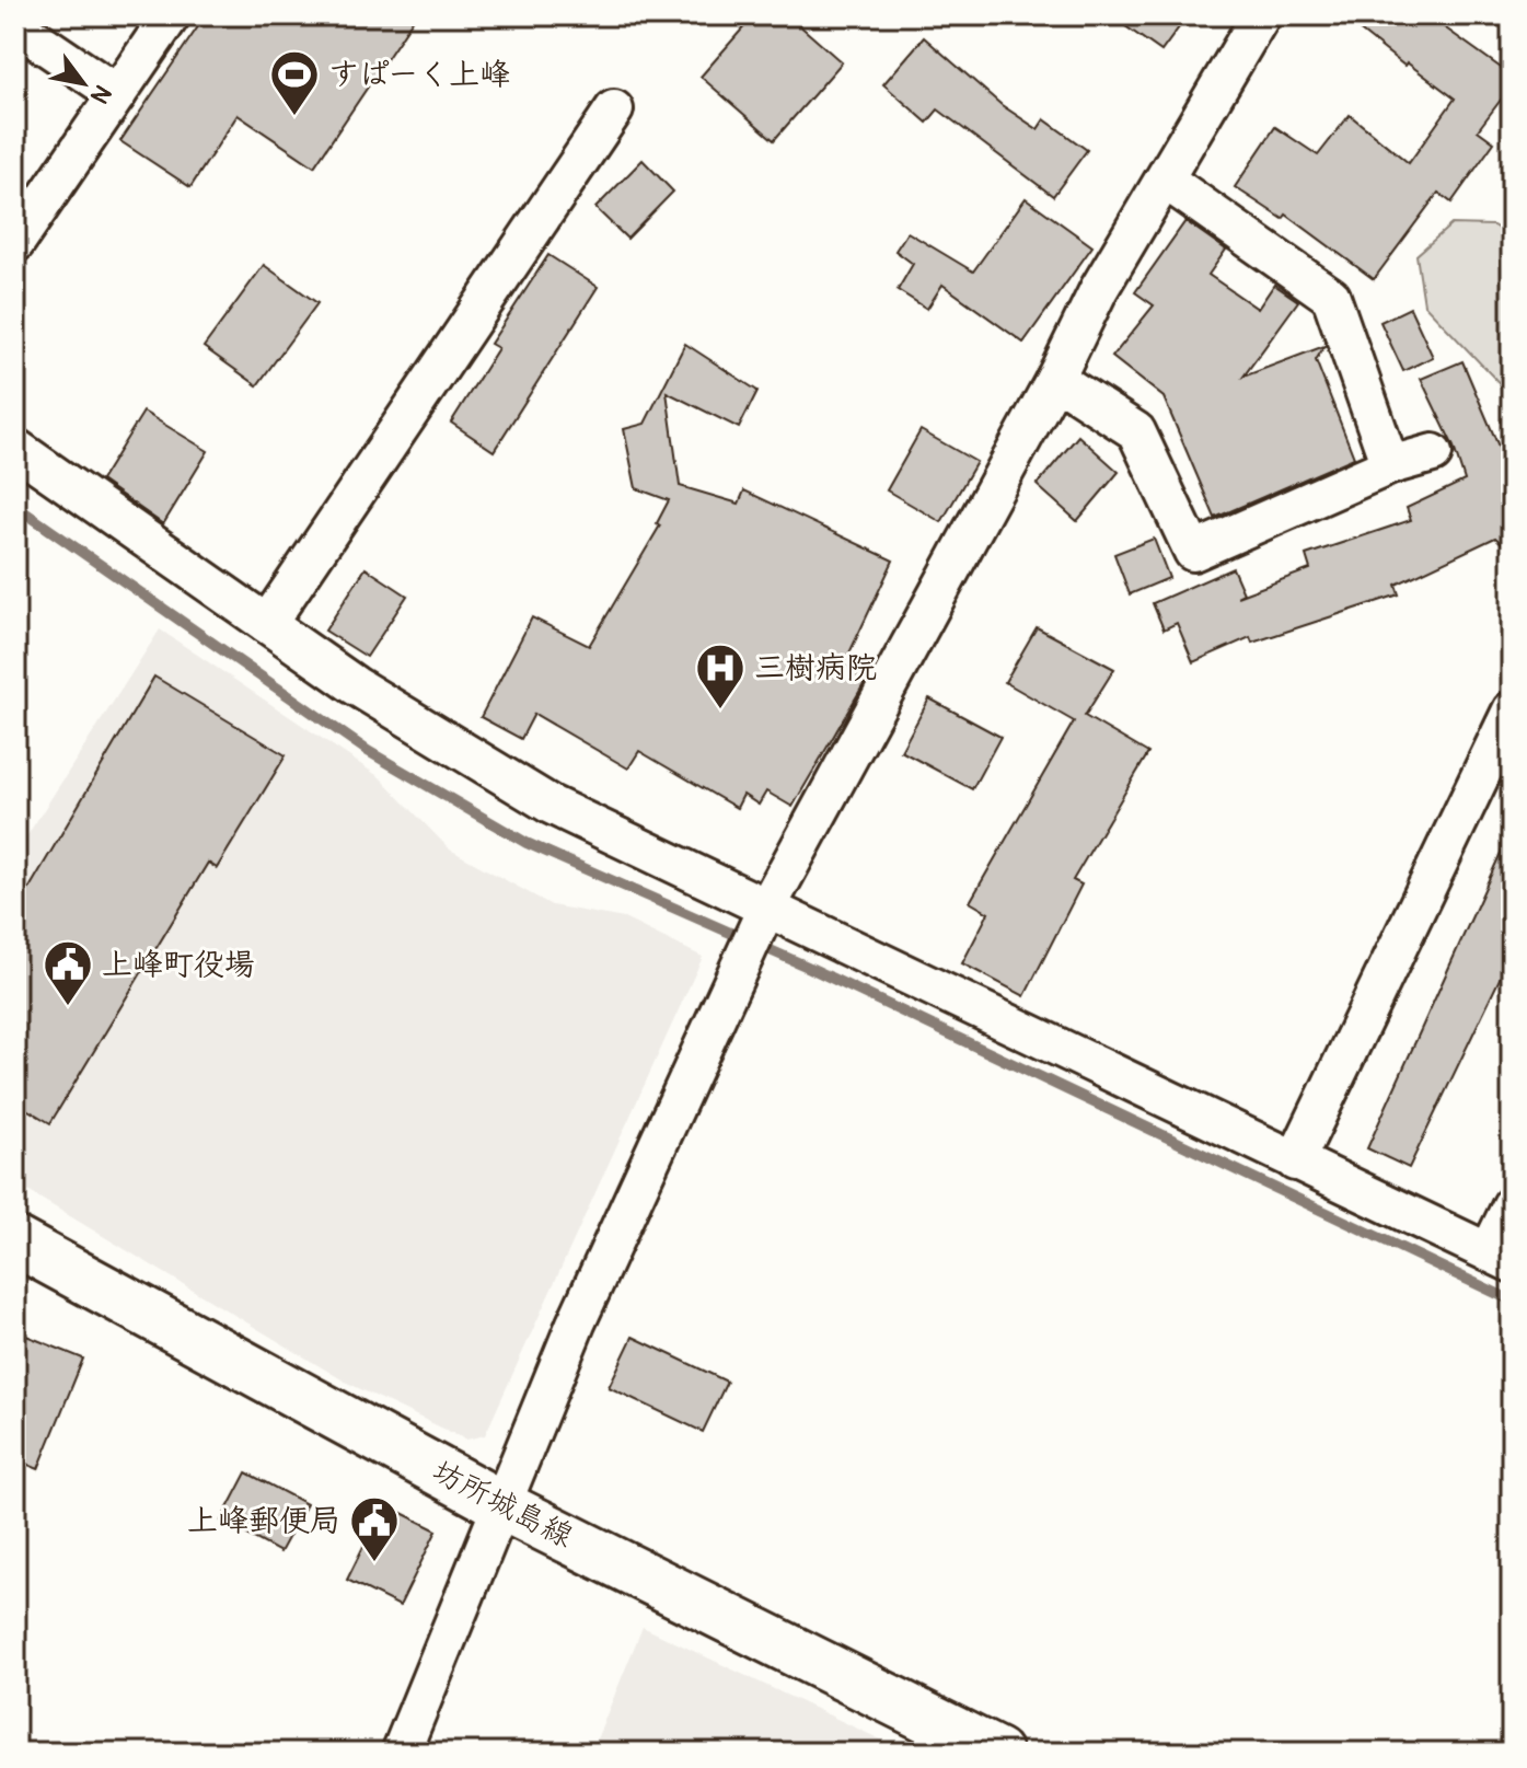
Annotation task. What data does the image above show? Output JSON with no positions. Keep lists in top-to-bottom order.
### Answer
{
  "streets": {
    "main road": ["坊所城島線"]
  },
  "places": {
    "sports": ["すぱーく上峰"],
    "hospital": ["三樹病院"],
    "public building": ["上峰町役場", "上峰郵便局"]
  },
  "north": "bottom right"
}
